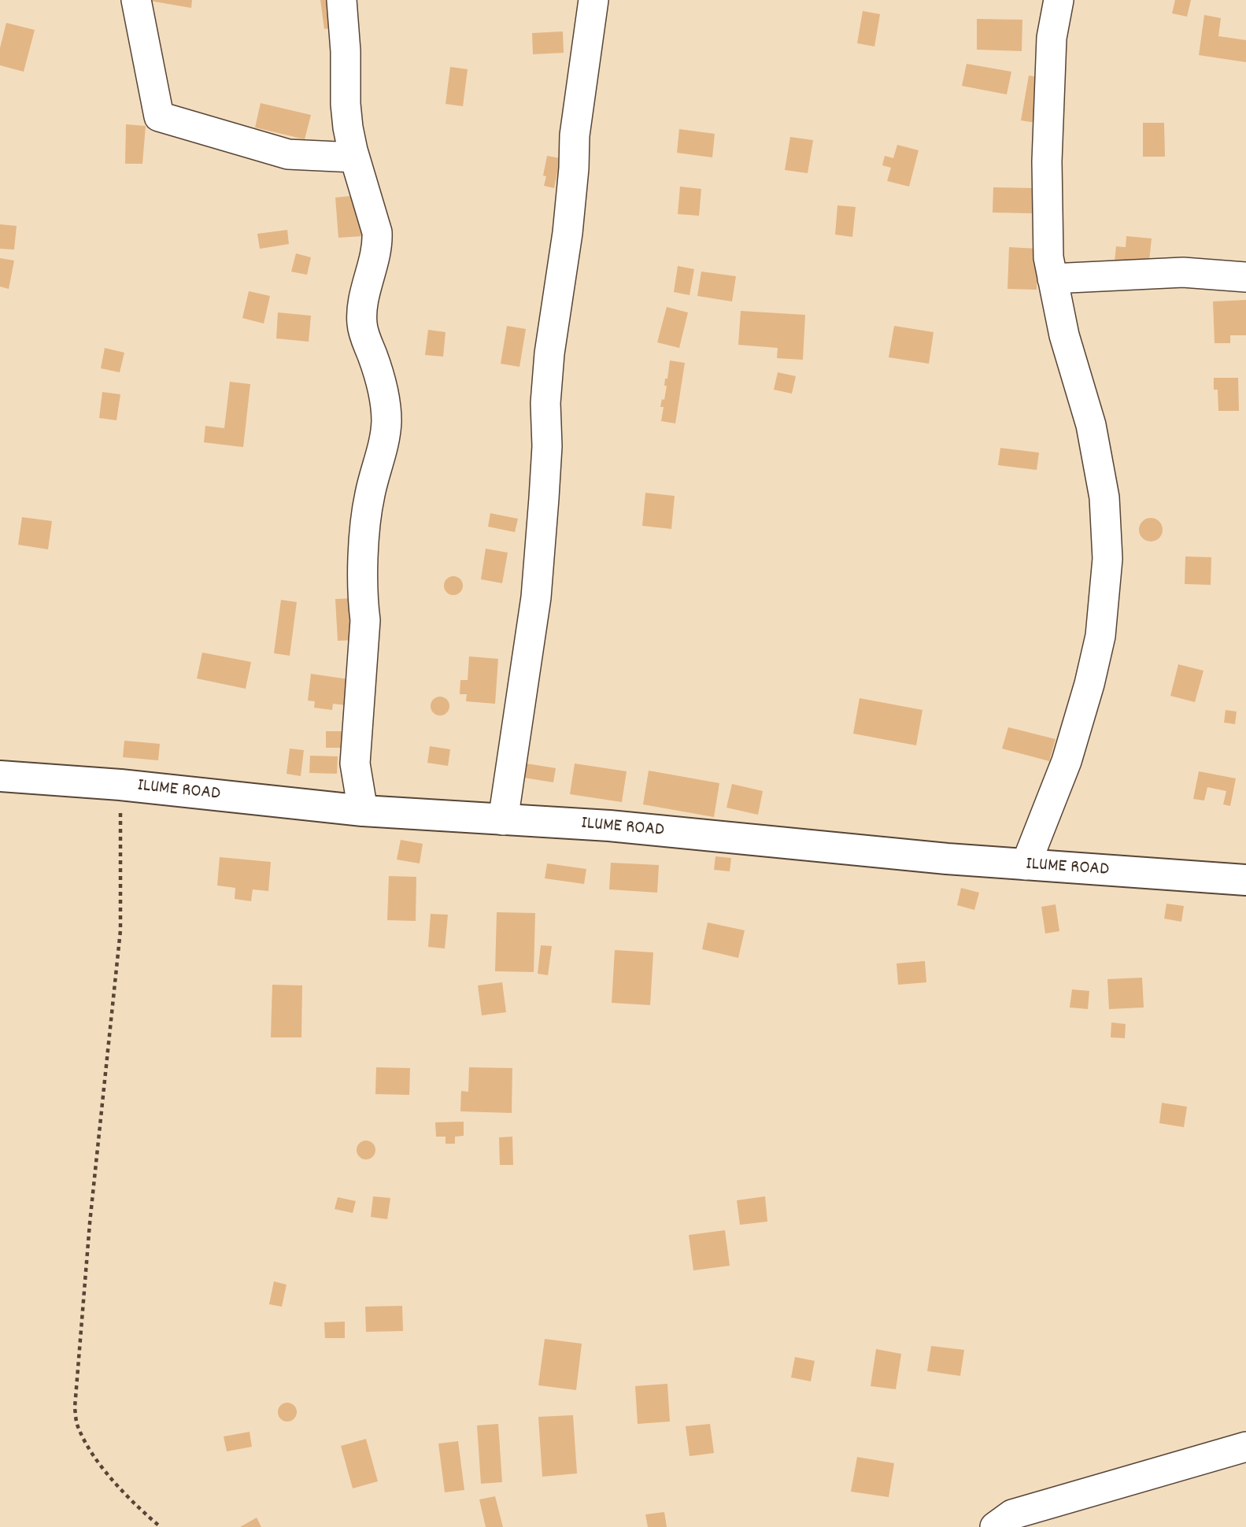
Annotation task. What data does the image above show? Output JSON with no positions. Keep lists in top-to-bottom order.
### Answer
{
  "streets": {
    "street": ["ILUME ROAD"]
  }
}
